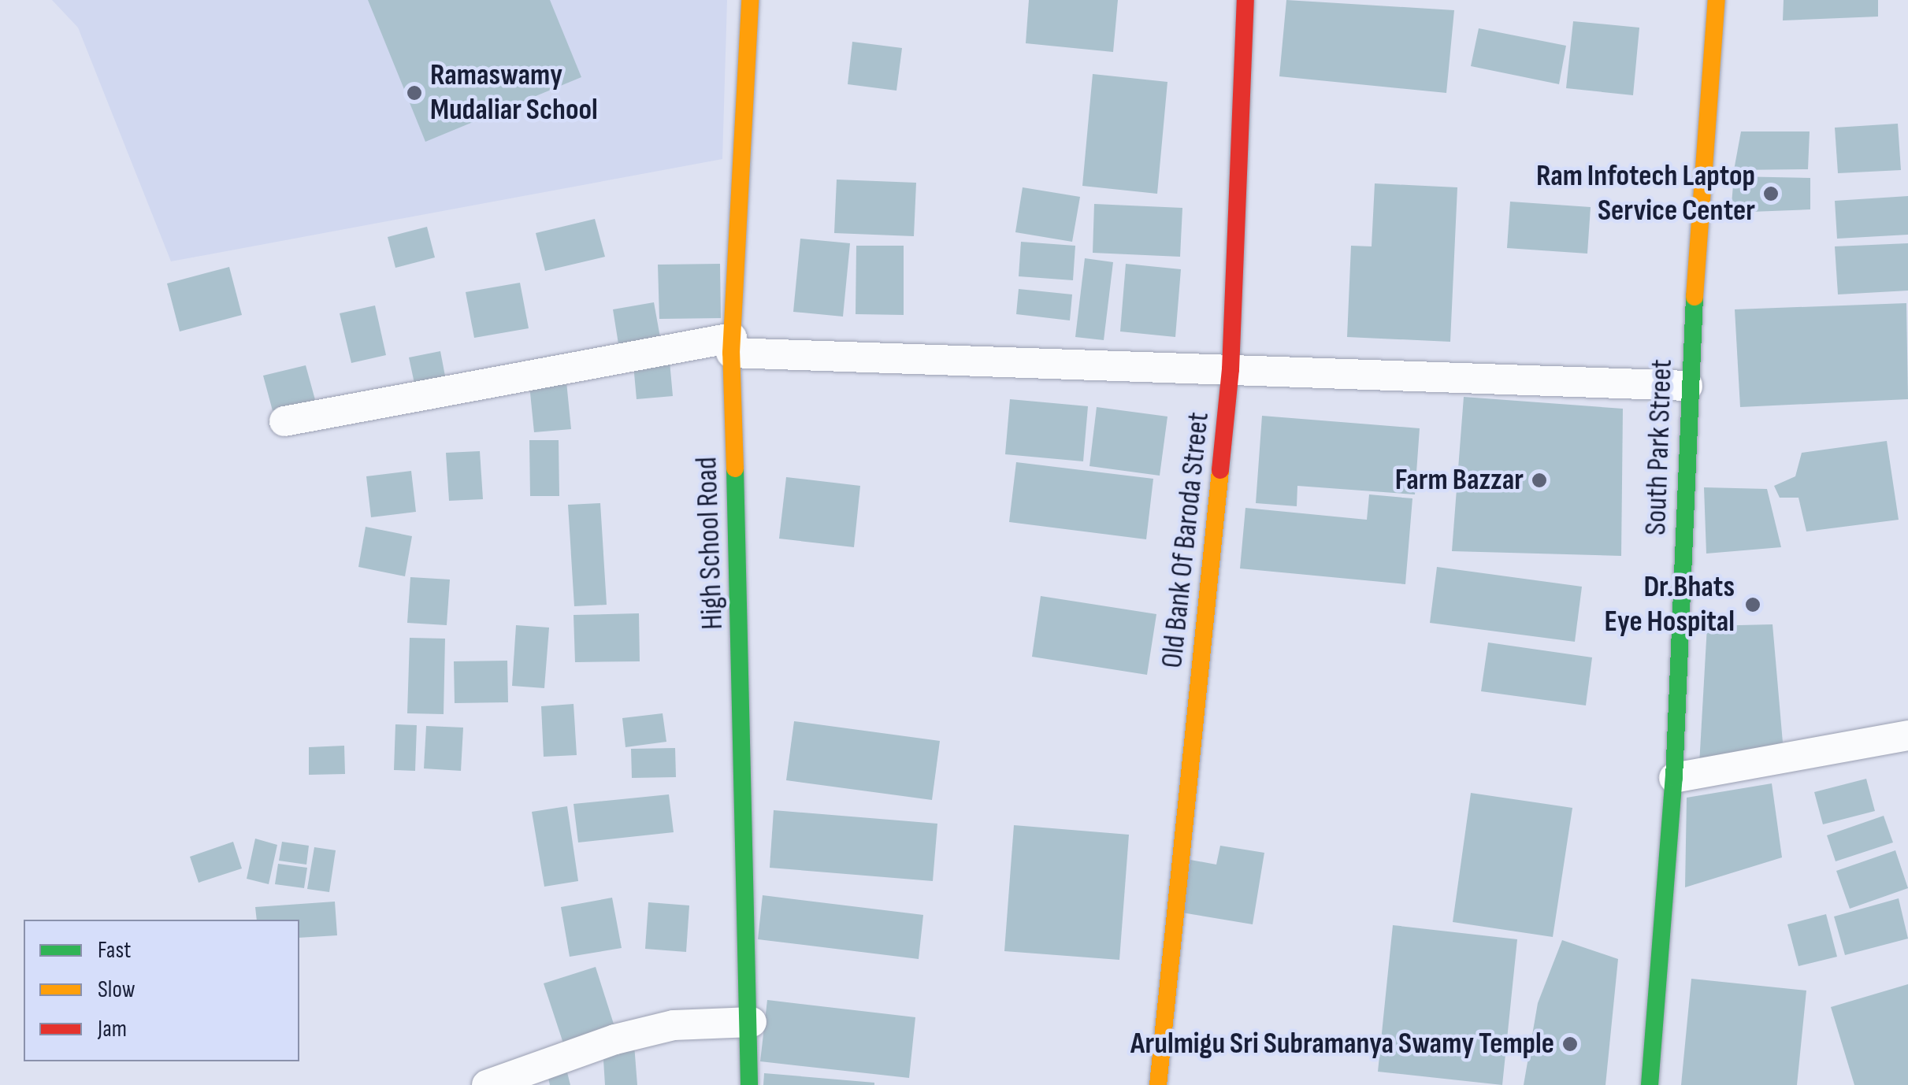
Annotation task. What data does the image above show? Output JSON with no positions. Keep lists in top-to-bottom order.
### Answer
{
  "streets": {
    "street": ["South Park Street", "Old Bank Of Baroda Street", "High School Road"]
  },
  "places": [
    "Ramaswamy Mudaliar School",
    "Ram Infotech Laptop Service Center",
    "Farm Bazzar",
    "Dr.Bhats Eye Hospital",
    "Arulmigu Sri Subramanya Swamy Temple"
  ],
  "legend": ["Fast", "Slow", "Jam"]
}
